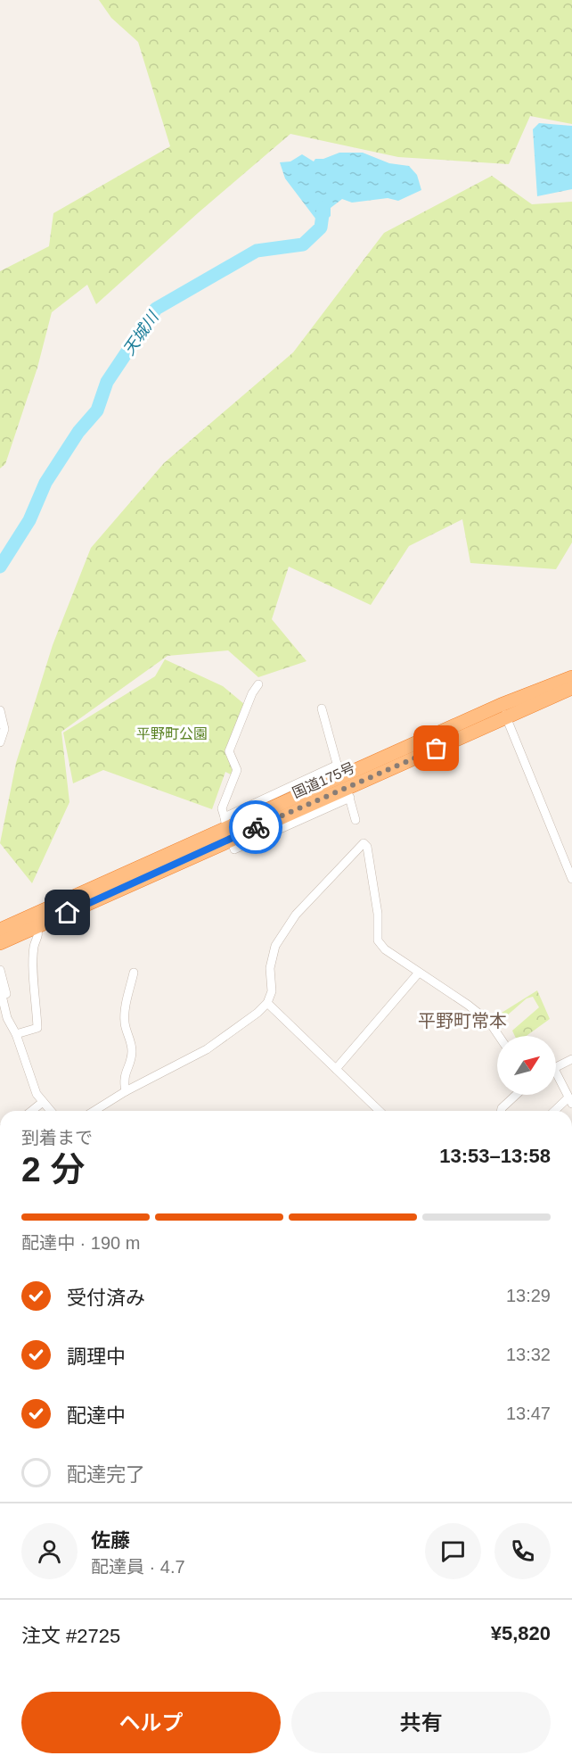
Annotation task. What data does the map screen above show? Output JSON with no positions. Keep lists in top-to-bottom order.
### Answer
{
  "streets": {
    "highway": ["国道175号"]
  },
  "districts": ["平野町常本"],
  "water": ["天城川"],
  "parks": ["平野町公園"],
  "north": "top right",
  "page": {
    "heading": ["2 分", "到着まで", "13:53–13:58"],
    "panel": [
      "佐藤",
      "配達員 · 4.7",
      "注文 #2725",
      "¥5,820"
    ],
    "bar": "配達中 · 190 m",
    "list": [
      ["受付済み", "13:29"],
      ["調理中", "13:32"],
      ["配達中", "13:47"],
      "配達完了"
    ],
    "buttons": ["ヘルプ", "共有"]
  }
}
